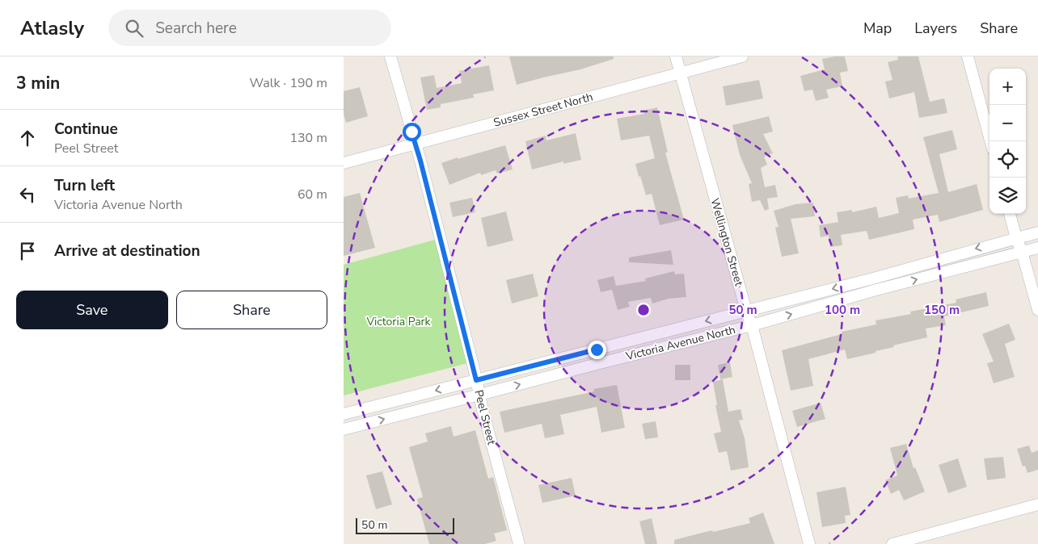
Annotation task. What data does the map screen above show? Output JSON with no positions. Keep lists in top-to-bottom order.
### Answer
{
  "streets": {
    "street": [
      "Sussex Street North",
      "Wellington Street",
      "Victoria Avenue North",
      "Peel Street"
    ]
  },
  "crossings": [
    ["Sussex Street North", "Wellington Street"],
    ["Sussex Street North", "Peel Street"],
    ["Wellington Street", "Victoria Avenue North"],
    ["Victoria Avenue North", "Peel Street"]
  ],
  "parks": ["Victoria Park"],
  "scale_bar": "50 m",
  "page": {
    "header": "Atlasly",
    "search": "Search here",
    "nav": ["Map", "Layers", "Share"],
    "heading": ["3 min", "Walk · 190 m"],
    "map_buttons": ["+", "−"],
    "list": [
      ["Continue", "Peel Street", "130 m"],
      ["Turn left", "Victoria Avenue North", "60 m"],
      "Arrive at destination"
    ],
    "buttons": ["Save", "Share"],
    "scale": "50 m"
  },
  "rings": ["50 m", "100 m", "150 m"]
}
